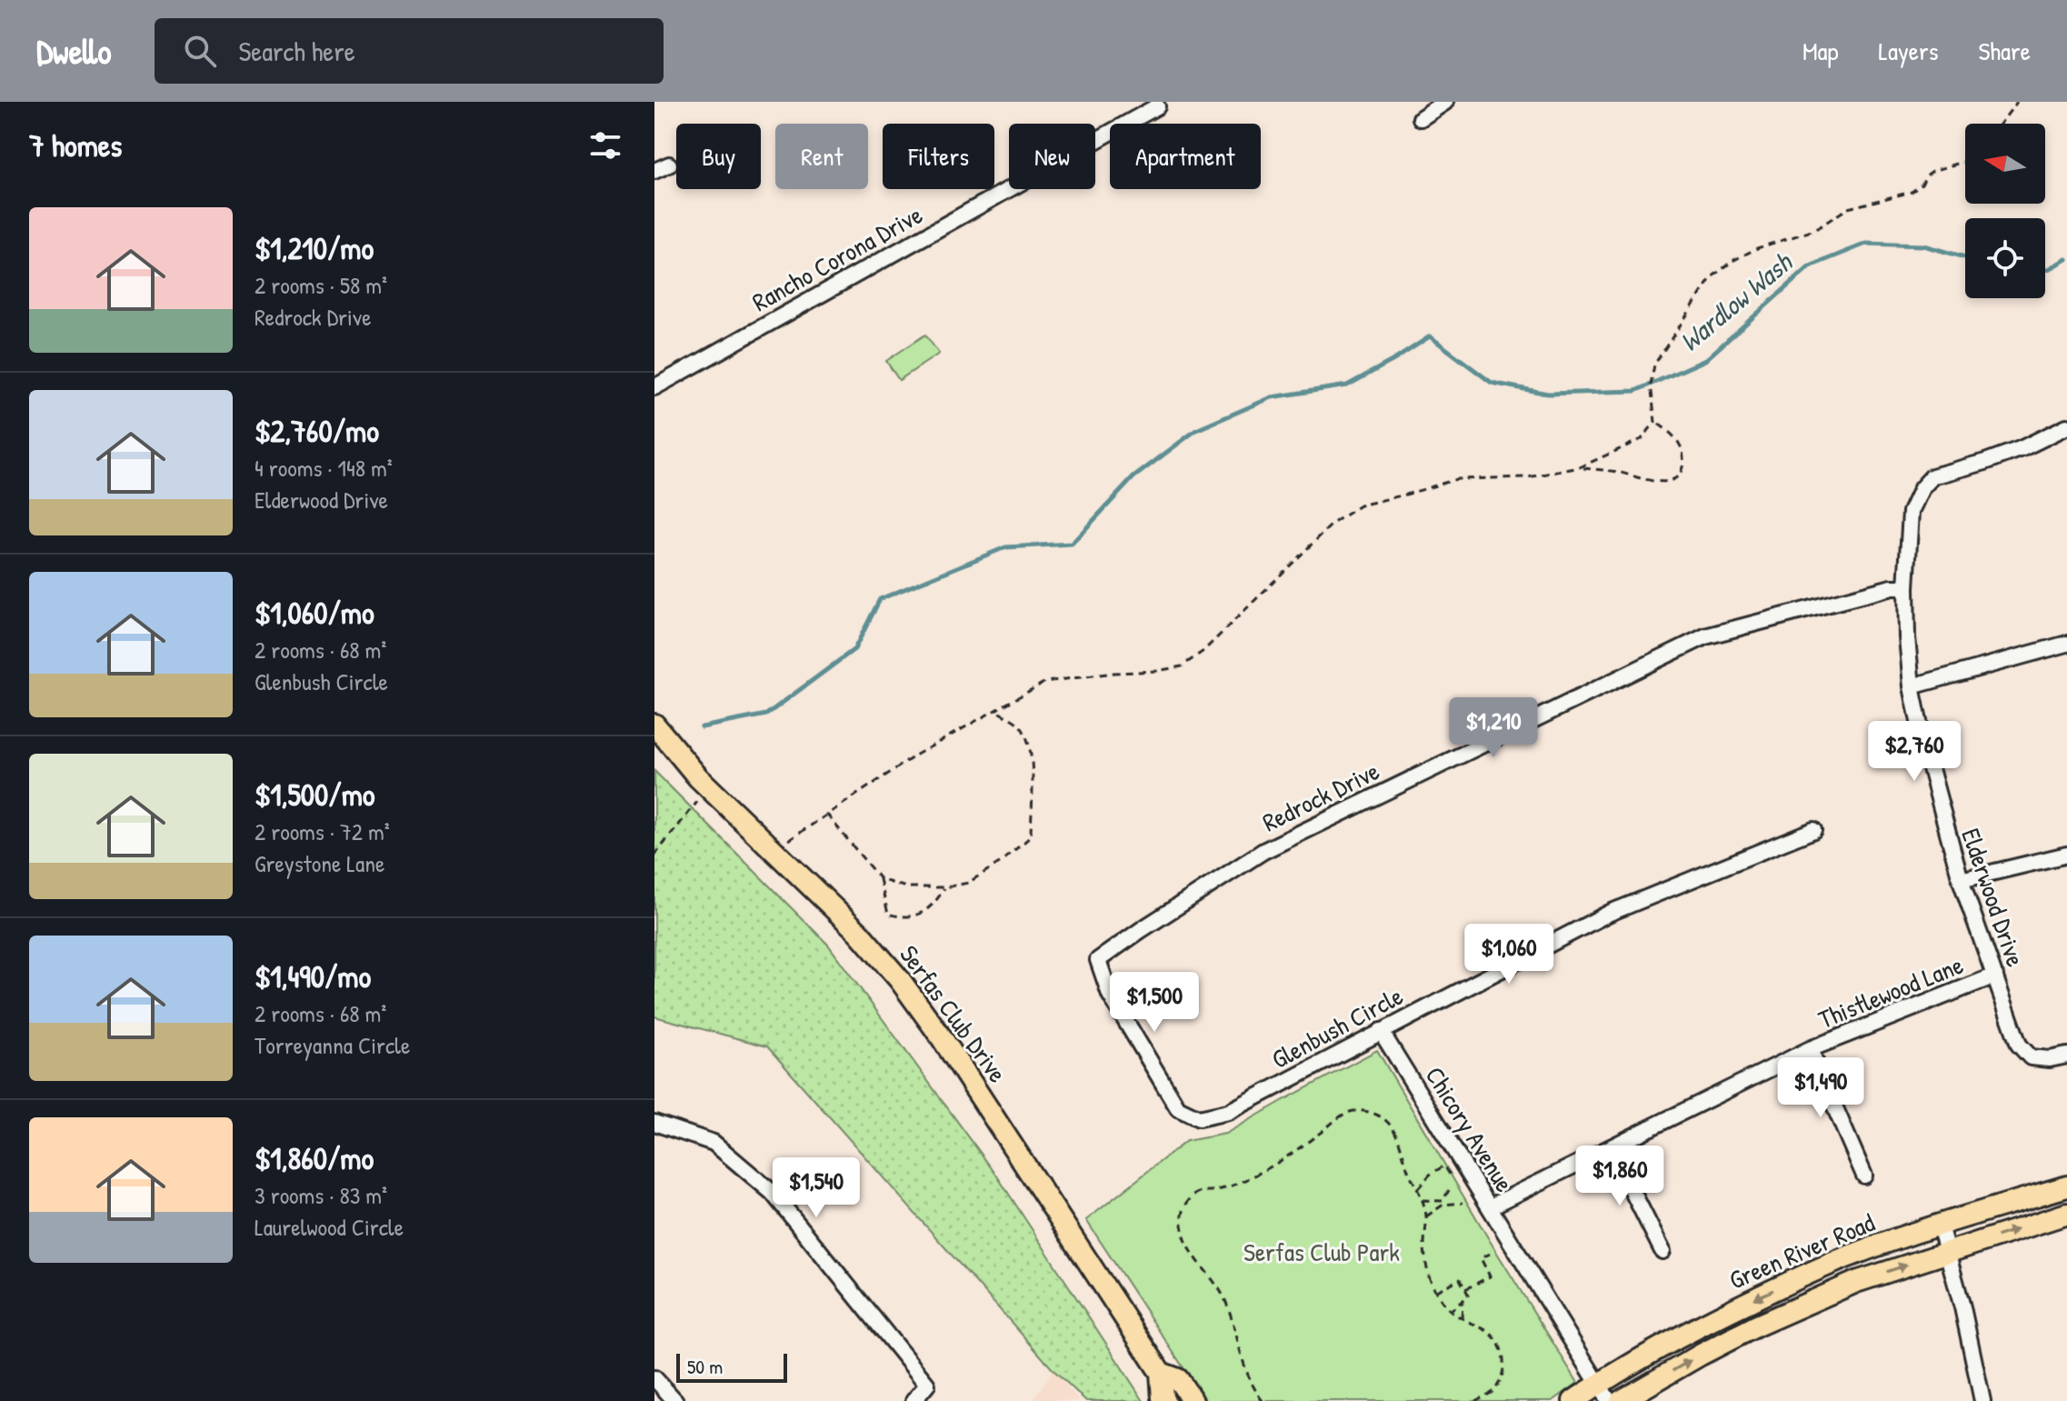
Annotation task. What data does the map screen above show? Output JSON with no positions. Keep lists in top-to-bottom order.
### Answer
{
  "streets": {
    "main road": ["Serfas Club Drive", "Green River Road"],
    "street": [
      "Rancho Corona Drive",
      "Redrock Drive",
      "Elderwood Drive",
      "Thistlewood Lane",
      "Glenbush Circle",
      "Chicory Avenue"
    ]
  },
  "crossings": [
    ["Redrock Drive", "Elderwood Drive"],
    ["Redrock Drive", "Glenbush Circle"],
    ["Elderwood Drive", "Thistlewood Lane"],
    ["Thistlewood Lane", "Chicory Avenue"],
    ["Glenbush Circle", "Chicory Avenue"],
    ["Chicory Avenue", "Green River Road"]
  ],
  "water": ["Wardlow Wash"],
  "parks": ["Serfas Club Park"],
  "scale_bar": "50 m",
  "north": "left",
  "page": {
    "header": "Dwello",
    "search": "Search here",
    "nav": ["Map", "Layers", "Share"],
    "heading": "7 homes",
    "chip": [
      "Buy",
      "Rent",
      "Filters",
      "New",
      "Apartment"
    ],
    "list": [
      {
        "name": "$1,210/mo",
        "note": "2 rooms · 58 m² · Redrock Drive"
      },
      {
        "name": "$2,760/mo",
        "note": "4 rooms · 148 m² · Elderwood Drive"
      },
      {
        "name": "$1,060/mo",
        "note": "2 rooms · 68 m² · Glenbush Circle"
      },
      {
        "name": "$1,500/mo",
        "note": "2 rooms · 72 m² · Greystone Lane"
      },
      {
        "name": "$1,490/mo",
        "note": "2 rooms · 68 m² · Torreyanna Circle"
      },
      {
        "name": "$1,860/mo",
        "note": "3 rooms · 83 m² · Laurelwood Circle"
      }
    ],
    "price": [
      "$1,210",
      "$2,760",
      "$1,060",
      "$1,500",
      "$1,490",
      "$1,860",
      "$1,540"
    ],
    "scale": "50 m"
  }
}
